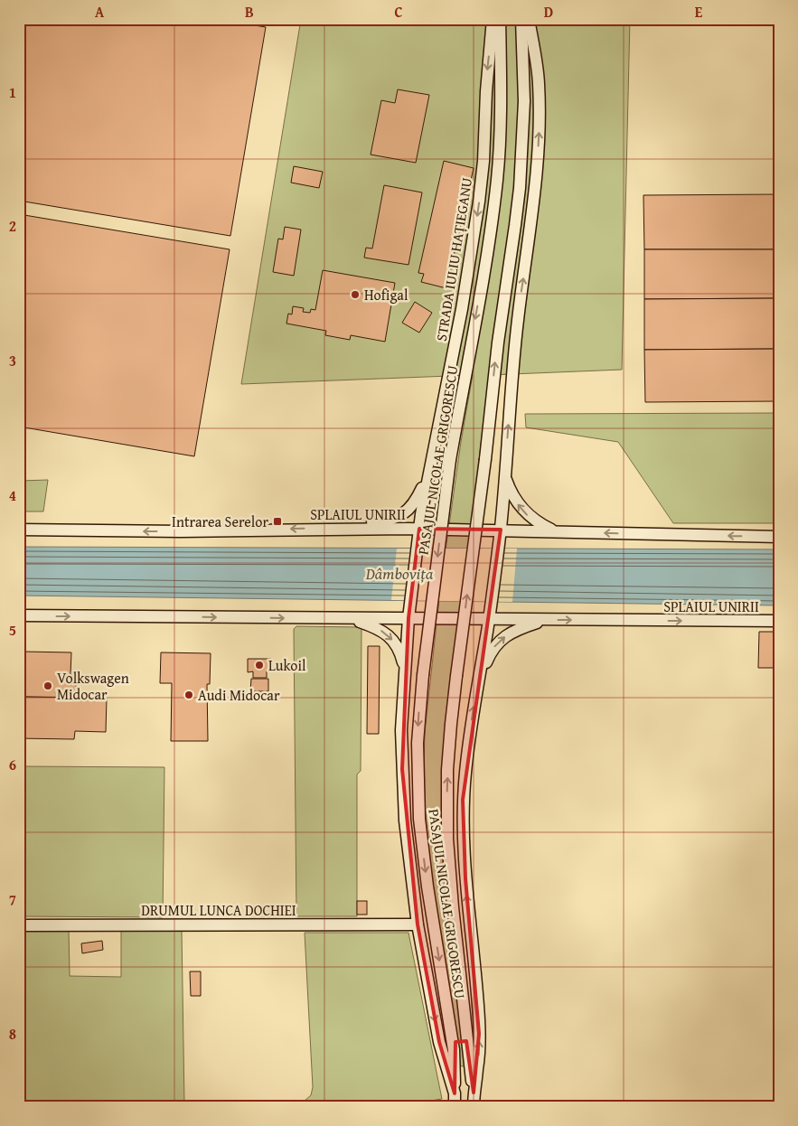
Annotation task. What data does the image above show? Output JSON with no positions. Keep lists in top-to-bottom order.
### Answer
{
  "streets": {
    "main road": [
      "STRADA IULIU HAȚIEGANU",
      "PASAJUL NICOLAE GRIGORESCU",
      "SPLAIUL UNIRII",
      "DRUMUL LUNCA DOCHIEI"
    ]
  },
  "crossings": [
    ["STRADA IULIU HAȚIEGANU", "PASAJUL NICOLAE GRIGORESCU"],
    ["STRADA IULIU HAȚIEGANU", "SPLAIUL UNIRII"],
    ["STRADA IULIU HAȚIEGANU", "DRUMUL LUNCA DOCHIEI"]
  ],
  "water": ["Dâmbovița"],
  "places": {
    "other": [
      "Hofigal",
      "Lukoil",
      "Volkswagen Midocar",
      "Audi Midocar"
    ],
    "transit": ["Intrarea Serelor"]
  },
  "grid": {
    "columns": [
      "A",
      "B",
      "C",
      "D",
      "E"
    ],
    "rows": [
      "1",
      "2",
      "3",
      "4",
      "5",
      "6",
      "7",
      "8"
    ]
  }
}
